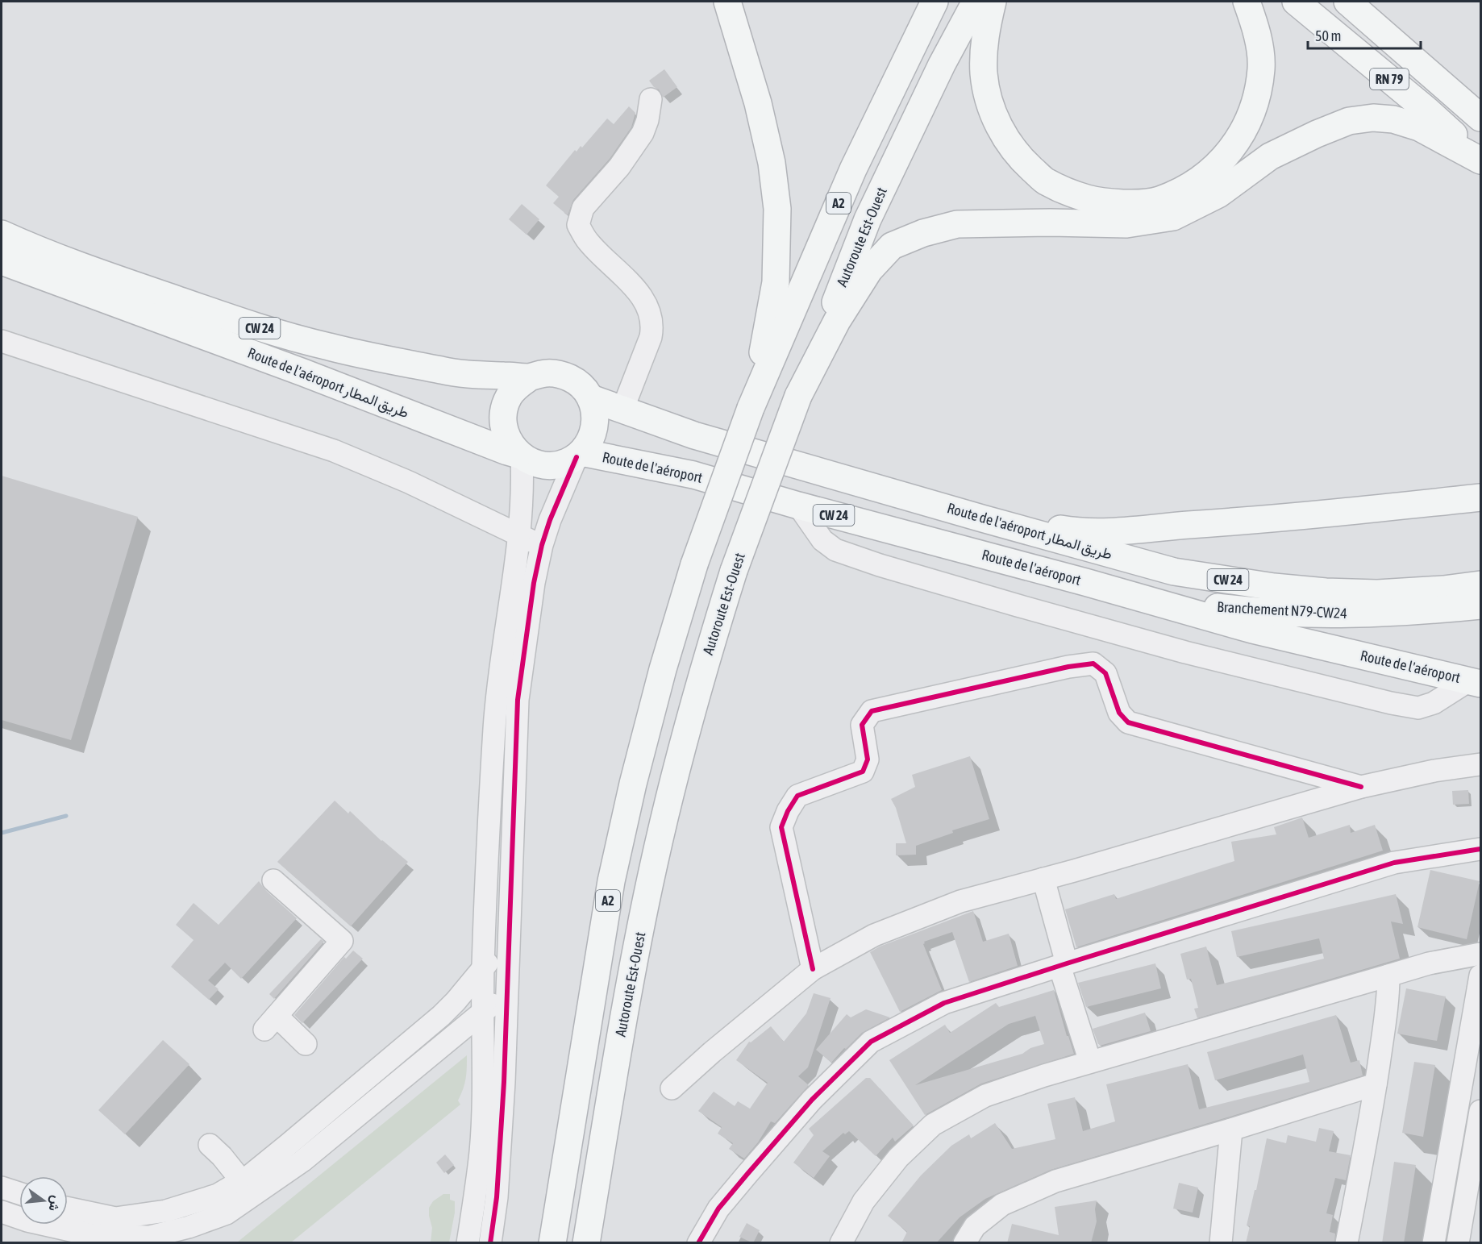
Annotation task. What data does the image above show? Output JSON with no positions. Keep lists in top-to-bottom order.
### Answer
{
  "streets": {
    "highway": [
      "RN 79",
      "A2",
      "Autoroute Est-Ouest",
      "CW 24",
      "Route de l'aéroport طريق المطار",
      "Route de l'aéroport",
      "Branchement N79-CW24"
    ]
  },
  "crossings": [
    ["Route de l'aéroport طريق المطار", "Route de l'aéroport"],
    ["Route de l'aéroport", "Branchement N79-CW24"]
  ],
  "scale_bar": "50 m",
  "north": "right"
}
